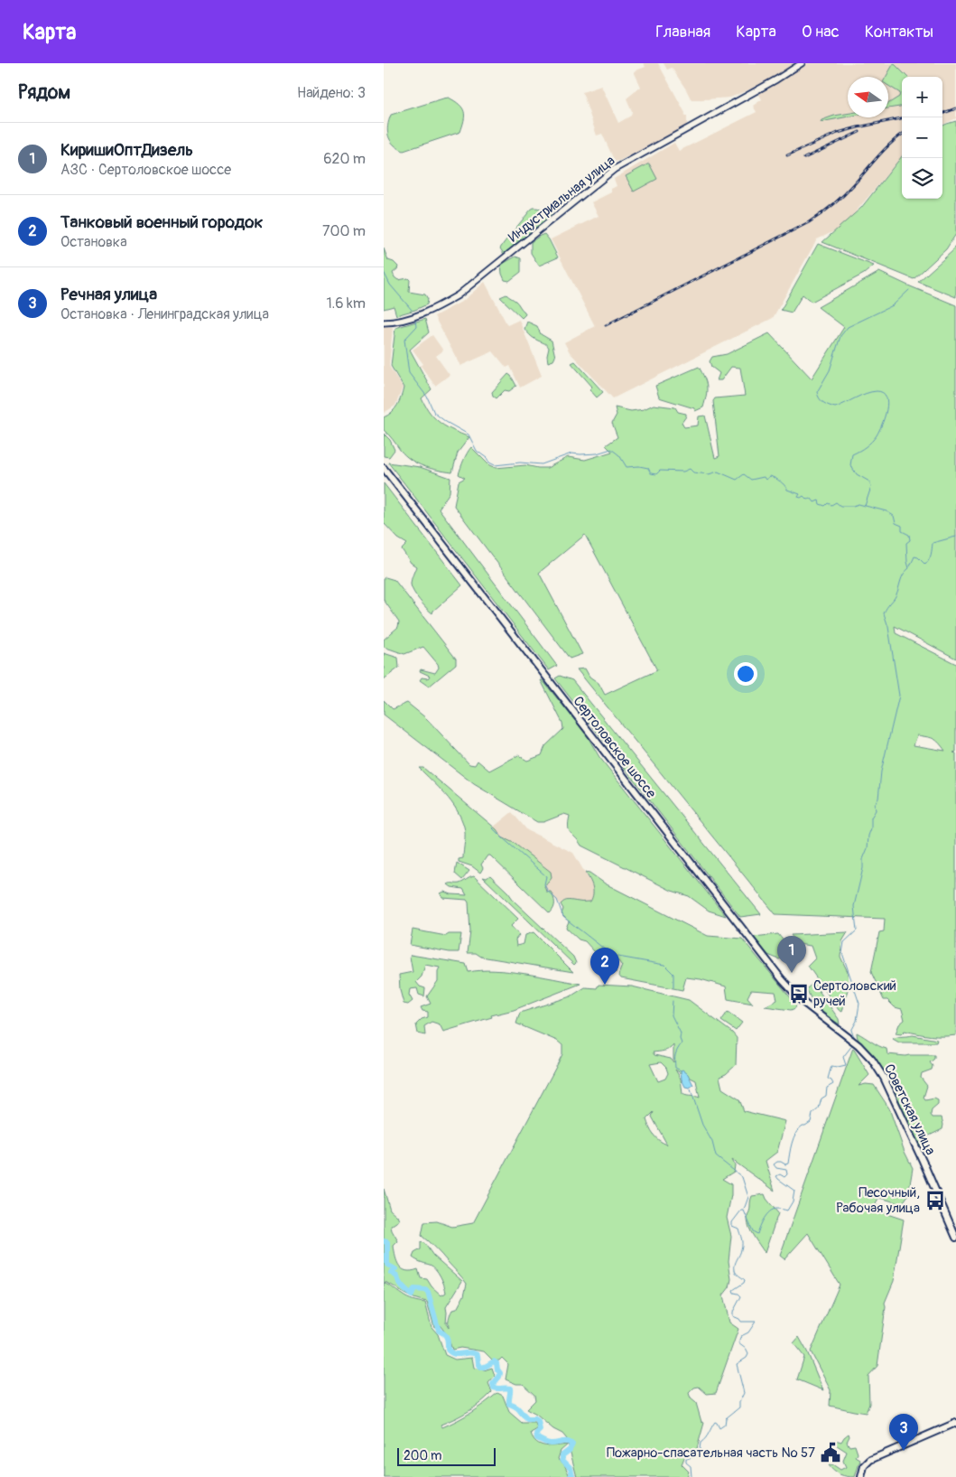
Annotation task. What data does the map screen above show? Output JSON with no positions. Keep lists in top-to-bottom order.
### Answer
{
  "streets": {
    "main road": ["Сертоловское шоссе", "Советская улица"],
    "street": ["Индустриальная улица"]
  },
  "crossings": [
    ["Сертоловское шоссе", "Советская улица"]
  ],
  "places": {
    "bus stop": ["Сертоловский ручей", "Песочный, Рабочая улица"],
    "public building": ["Пожарно-спасательная часть № 57"]
  },
  "scale_bar": "200 m",
  "north": "left",
  "page": {
    "header": "Карта",
    "nav": [
      "Главная",
      "Карта",
      "О нас",
      "Контакты"
    ],
    "heading": ["Рядом", "Найдено: 3"],
    "map_buttons": ["+", "−"],
    "list": [
      {
        "mark": "1",
        "name": "КиришиОптДизель",
        "note": "АЗС · Сертоловское шоссе",
        "value": "620 m"
      },
      {
        "mark": "2",
        "name": "Танковый военный городок",
        "note": "Остановка",
        "value": "700 m"
      },
      {
        "mark": "3",
        "name": "Речная улица",
        "note": "Остановка · Ленинградская улица",
        "value": "1.6 km"
      }
    ],
    "pins": ["1", "2", "3"],
    "scale": "200 m"
  }
}
